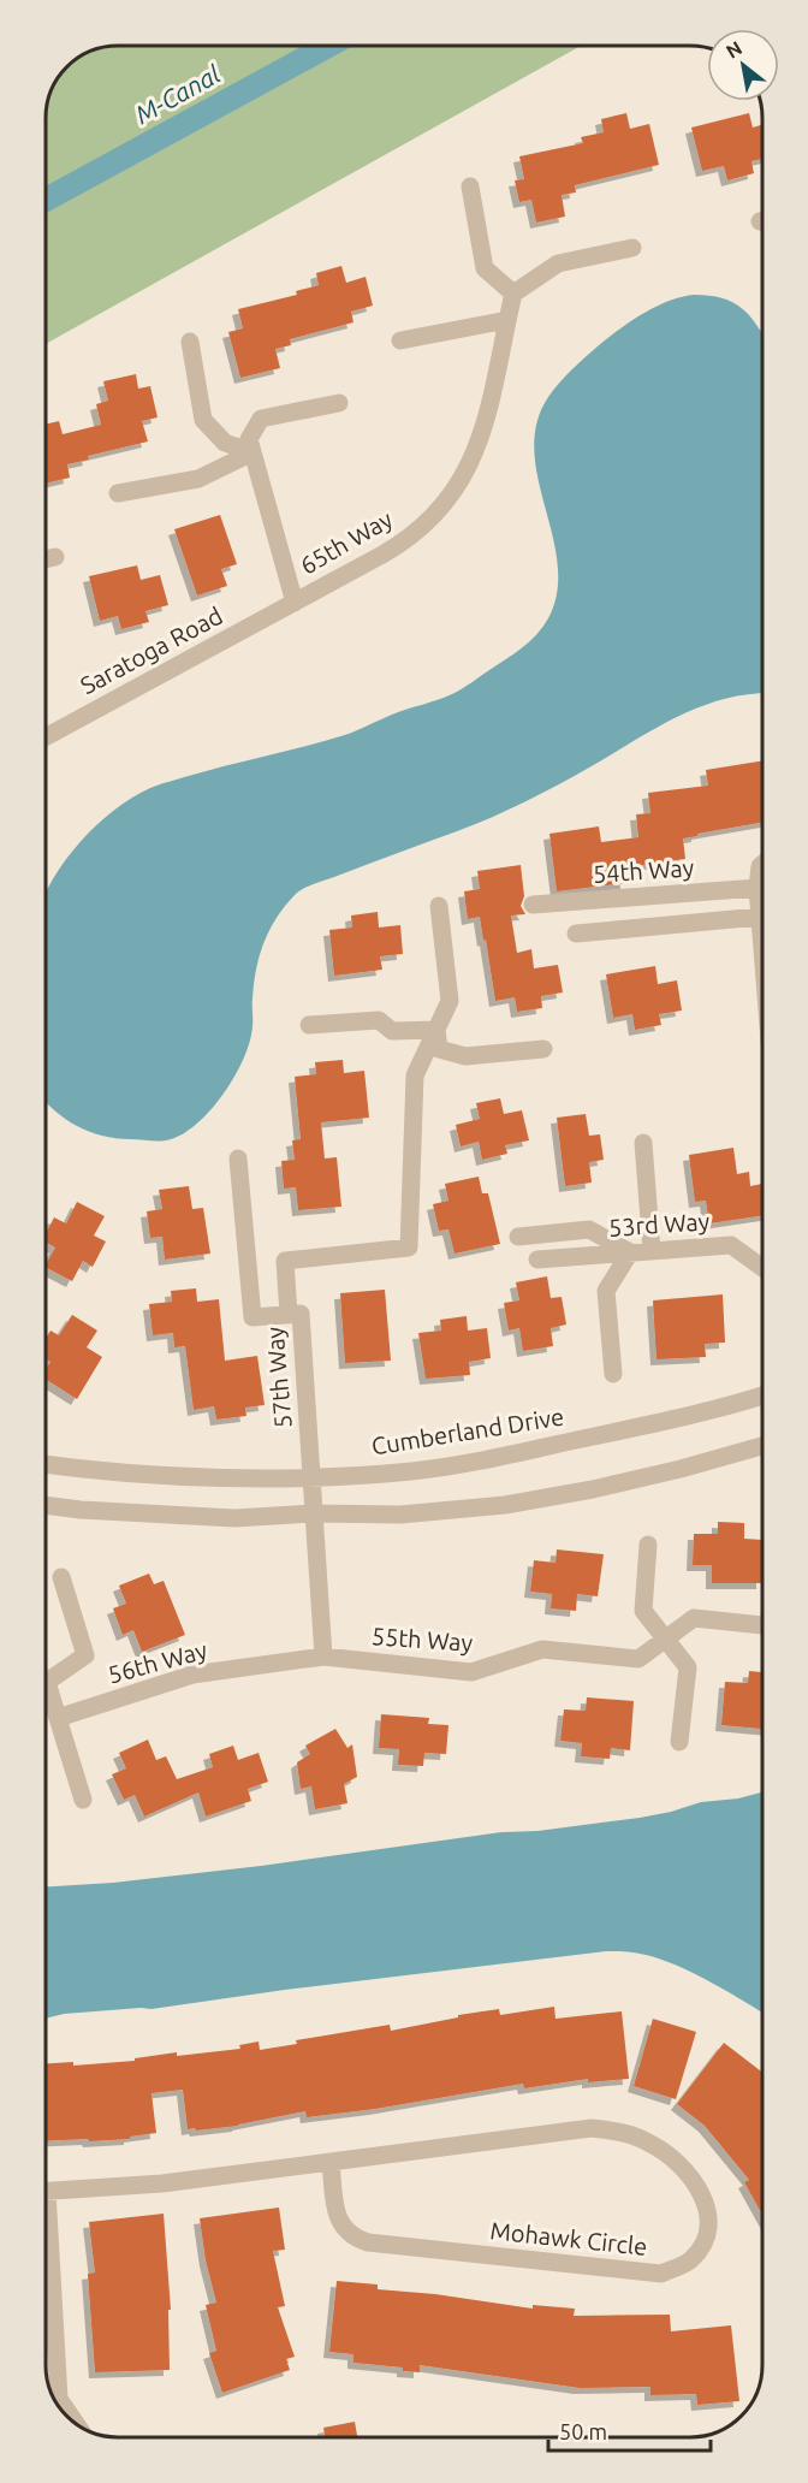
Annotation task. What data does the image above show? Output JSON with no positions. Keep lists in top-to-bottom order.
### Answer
{
  "streets": {
    "street": [
      "65th Way",
      "Saratoga Road",
      "54th Way",
      "53rd Way",
      "57th Way",
      "Cumberland Drive",
      "55th Way",
      "56th Way",
      "Mohawk Circle"
    ]
  },
  "crossings": [
    ["65th Way", "Saratoga Road"],
    ["57th Way", "Cumberland Drive"],
    ["55th Way", "56th Way"]
  ],
  "water": ["M-Canal"],
  "scale_bar": "50 m",
  "north": "top left"
}
